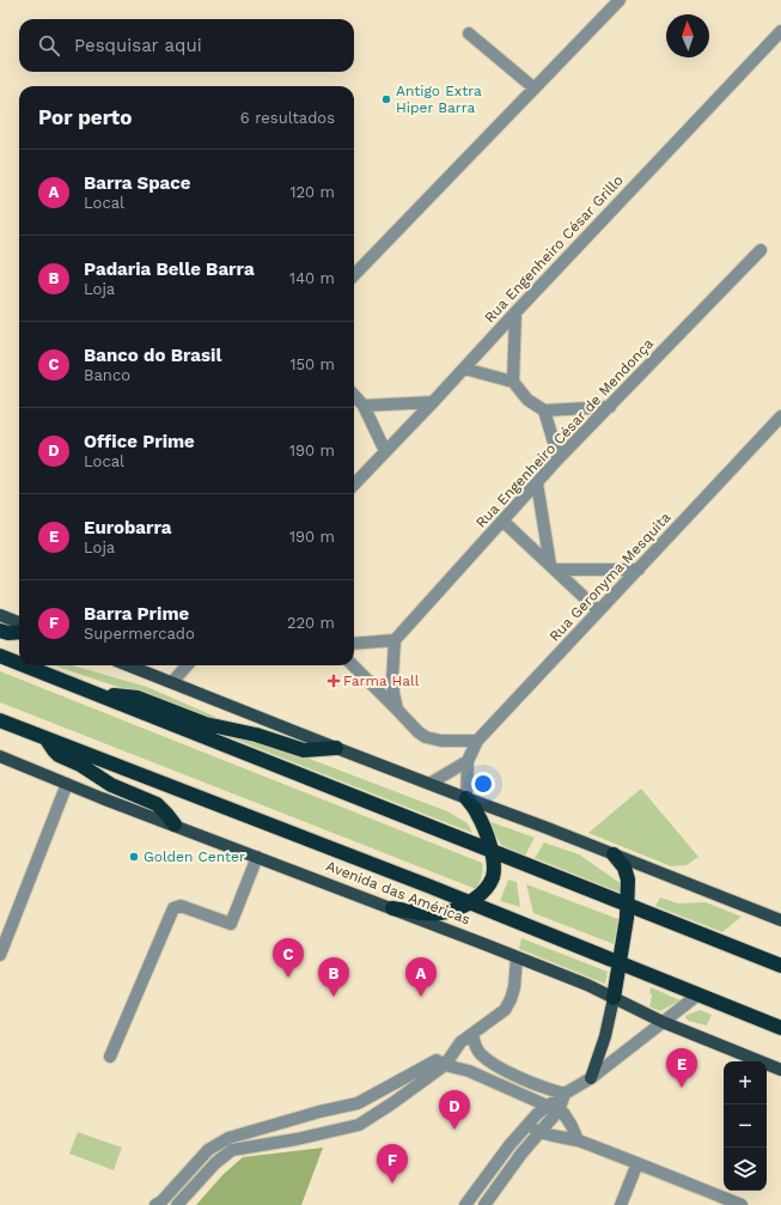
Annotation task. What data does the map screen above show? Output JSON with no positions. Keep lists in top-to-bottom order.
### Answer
{
  "streets": {
    "highway": ["Avenida das Américas"],
    "street": ["Rua Engenheiro César Grillo", "Rua Engenheiro César de Mendonça", "Rua Geronyma Mesquita"]
  },
  "places": {
    "other": ["Antigo Extra Hiper Barra", "Golden Center"],
    "health": ["Farma Hall"]
  },
  "north": "top",
  "page": {
    "search": "Pesquisar aqui",
    "heading": ["Por perto", "6 resultados"],
    "list": [
      {
        "mark": "A",
        "name": "Barra Space",
        "note": "Local",
        "value": "120 m"
      },
      {
        "mark": "B",
        "name": "Padaria Belle Barra",
        "note": "Loja",
        "value": "140 m"
      },
      {
        "mark": "C",
        "name": "Banco do Brasil",
        "note": "Banco",
        "value": "150 m"
      },
      {
        "mark": "D",
        "name": "Office Prime",
        "note": "Local",
        "value": "190 m"
      },
      {
        "mark": "E",
        "name": "Eurobarra",
        "note": "Loja",
        "value": "190 m"
      },
      {
        "mark": "F",
        "name": "Barra Prime",
        "note": "Supermercado",
        "value": "220 m"
      }
    ],
    "pins": [
      "C",
      "A",
      "B",
      "E",
      "D",
      "F"
    ],
    "map_buttons": ["+", "−"]
  }
}
